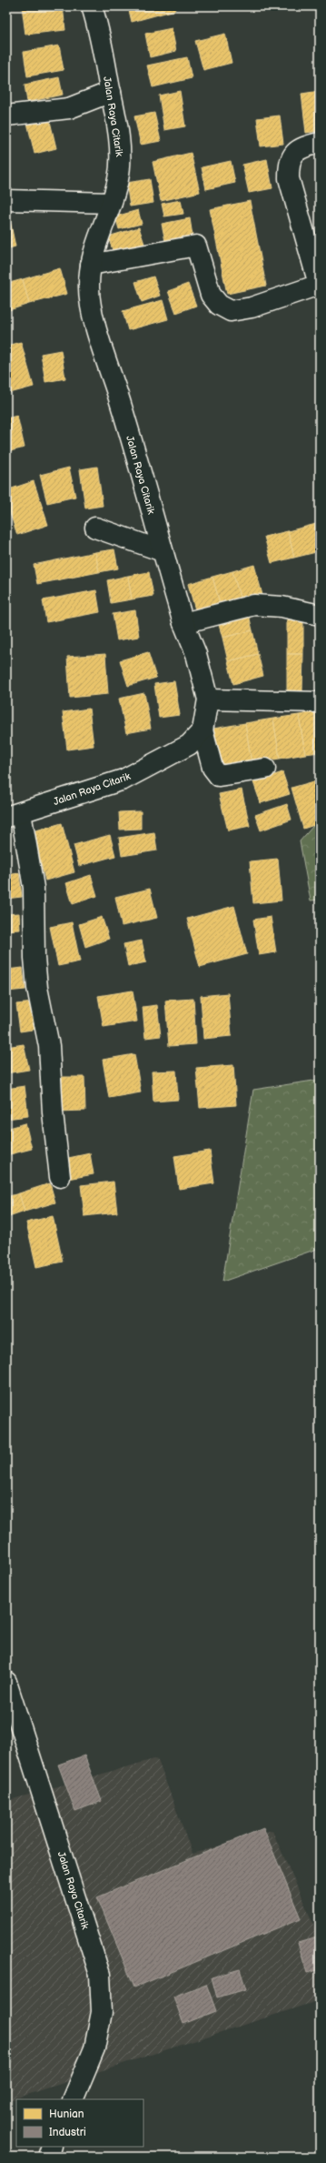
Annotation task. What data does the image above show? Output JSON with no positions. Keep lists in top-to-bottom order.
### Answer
{
  "streets": {
    "street": ["Jalan Raya Citarik"]
  },
  "legend": ["Hunian", "Industri"]
}
